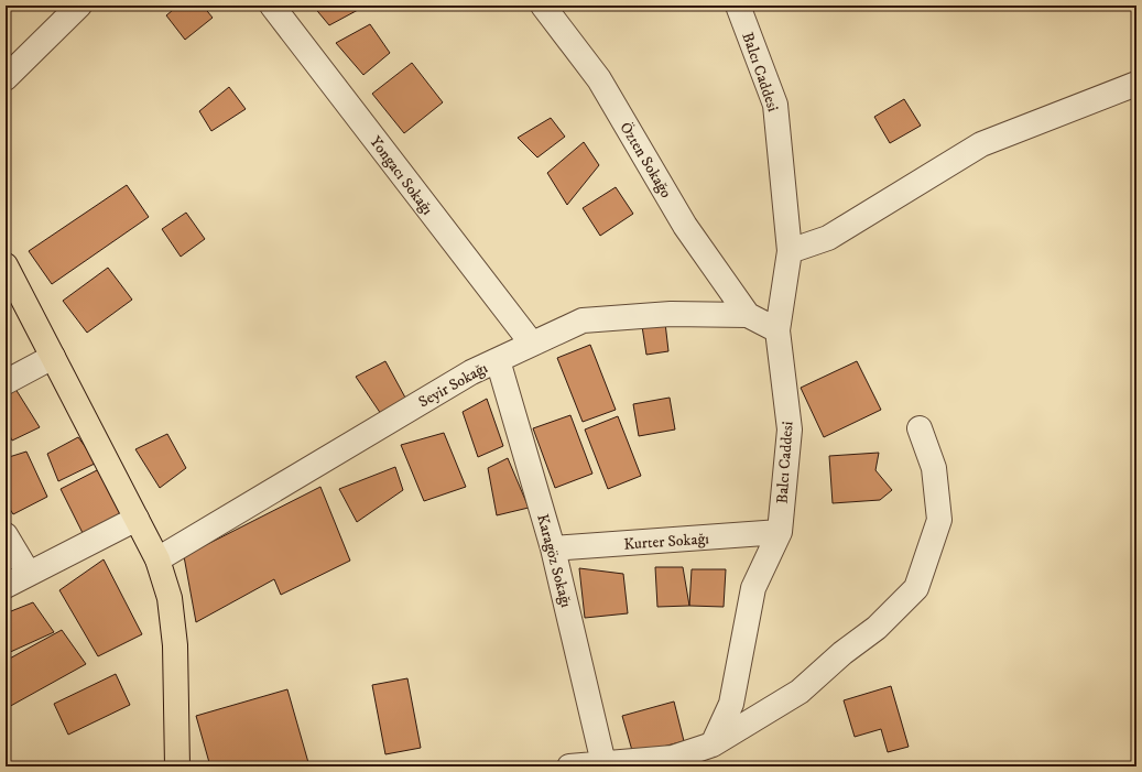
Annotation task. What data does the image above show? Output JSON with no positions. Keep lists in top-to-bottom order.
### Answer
{
  "streets": {
    "street": [
      "Balcı Caddesi",
      "Özten Sokağo",
      "Yongacı Sokağı",
      "Seyir Sokağı",
      "Kurter Sokağı",
      "Karagöz Sokağı"
    ]
  },
  "crossings": [
    ["Balcı Caddesi", "Seyir Sokağı"],
    ["Balcı Caddesi", "Kurter Sokağı"],
    ["Özten Sokağo", "Seyir Sokağı"],
    ["Yongacı Sokağı", "Seyir Sokağı"],
    ["Seyir Sokağı", "Karagöz Sokağı"],
    ["Kurter Sokağı", "Karagöz Sokağı"]
  ]
}
